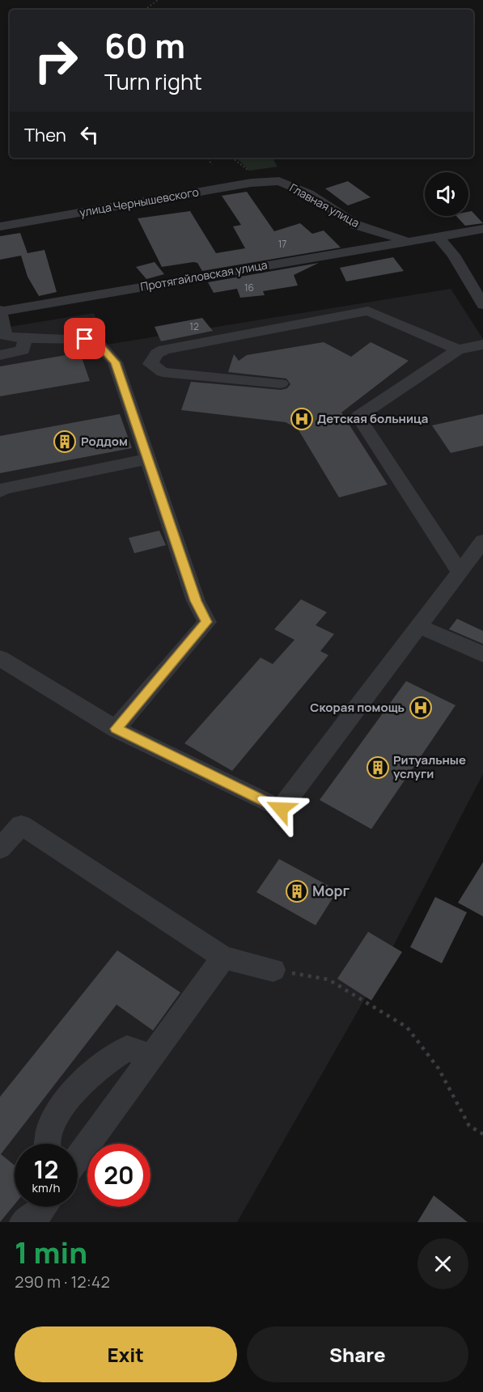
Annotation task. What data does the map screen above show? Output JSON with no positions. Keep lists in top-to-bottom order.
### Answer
{
  "streets": {
    "street": ["улица Чернышевского", "Главная улица", "Протягайловская улица"]
  },
  "crossings": [
    ["улица Чернышевского", "Главная улица"],
    ["Главная улица", "Протягайловская улица"]
  ],
  "places": {
    "hospital": ["Детская больница", "Скорая помощь"],
    "building": ["Роддом", "Ритуальные услуги", "Морг"]
  },
  "house_numbers": ["17", "16", "12"],
  "page": {
    "turn": ["60 m", "Turn right"],
    "then": "Then",
    "speed": "12 km/h",
    "limit": "20",
    "heading": ["1 min", "290 m · 12:42"],
    "buttons": ["Exit", "Share"]
  }
}
